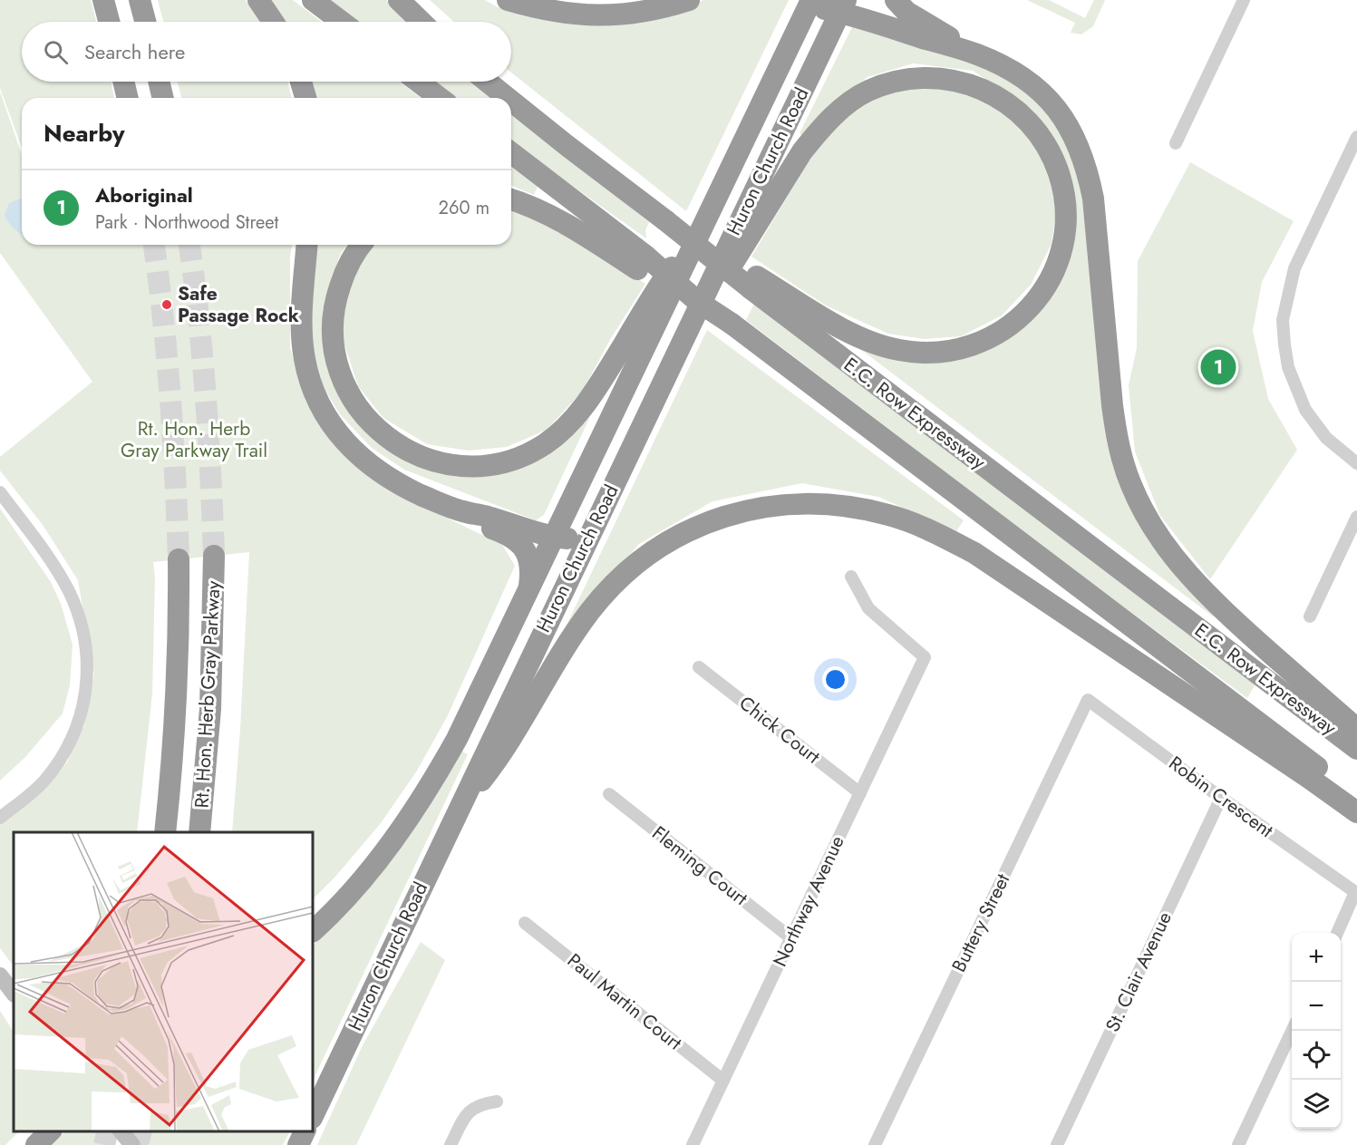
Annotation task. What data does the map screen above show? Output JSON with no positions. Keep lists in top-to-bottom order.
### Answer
{
  "streets": {
    "highway": ["Huron Church Road", "E.C. Row Expressway", "Rt. Hon. Herb Gray Parkway"],
    "street": [
      "Chick Court",
      "Robin Crescent",
      "Fleming Court",
      "Northway Avenue",
      "Buttery Street",
      "St. Clair Avenue",
      "Paul Martin Court"
    ]
  },
  "crossings": [
    ["Chick Court", "Northway Avenue"],
    ["Robin Crescent", "Buttery Street"],
    ["Robin Crescent", "St. Clair Avenue"],
    ["Fleming Court", "Northway Avenue"],
    ["Northway Avenue", "Paul Martin Court"]
  ],
  "parks": ["Rt. Hon. Herb Gray Parkway Trail"],
  "places": ["Safe Passage Rock"],
  "page": {
    "search": "Search here",
    "heading": "Nearby",
    "list": [
      {
        "mark": "1",
        "name": "Aboriginal",
        "note": "Park · Northwood Street",
        "value": "260 m"
      }
    ],
    "pins": "1",
    "map_buttons": ["+", "−"]
  }
}
